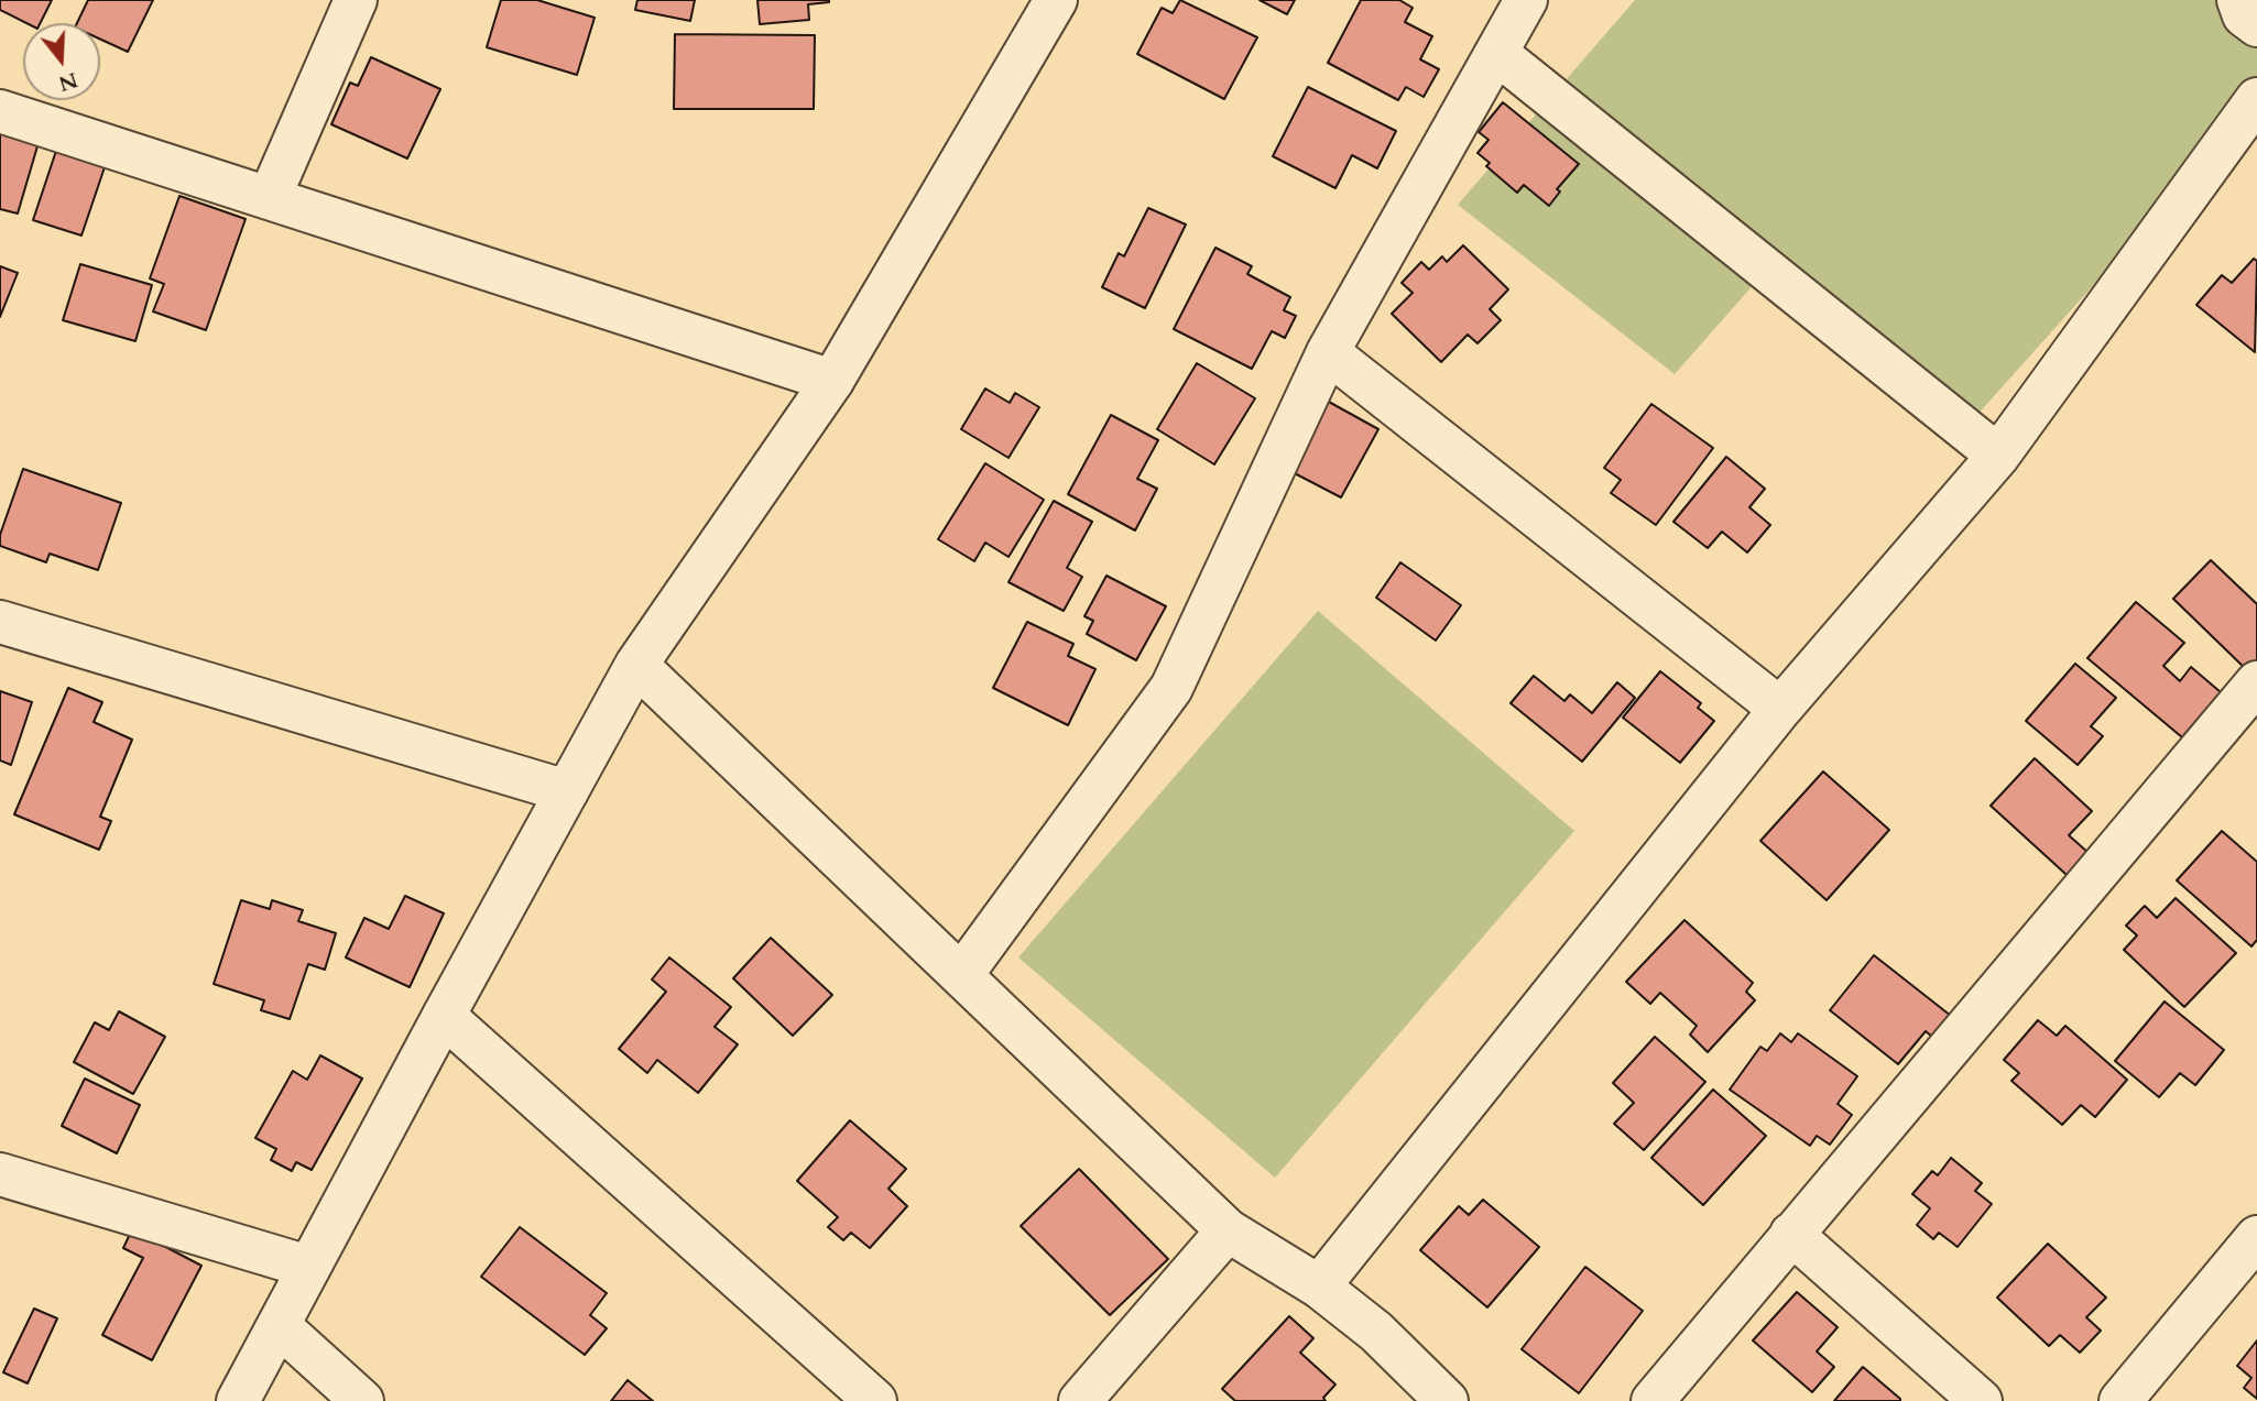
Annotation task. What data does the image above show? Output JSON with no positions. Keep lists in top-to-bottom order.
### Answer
{
  "north": "bottom"
}
